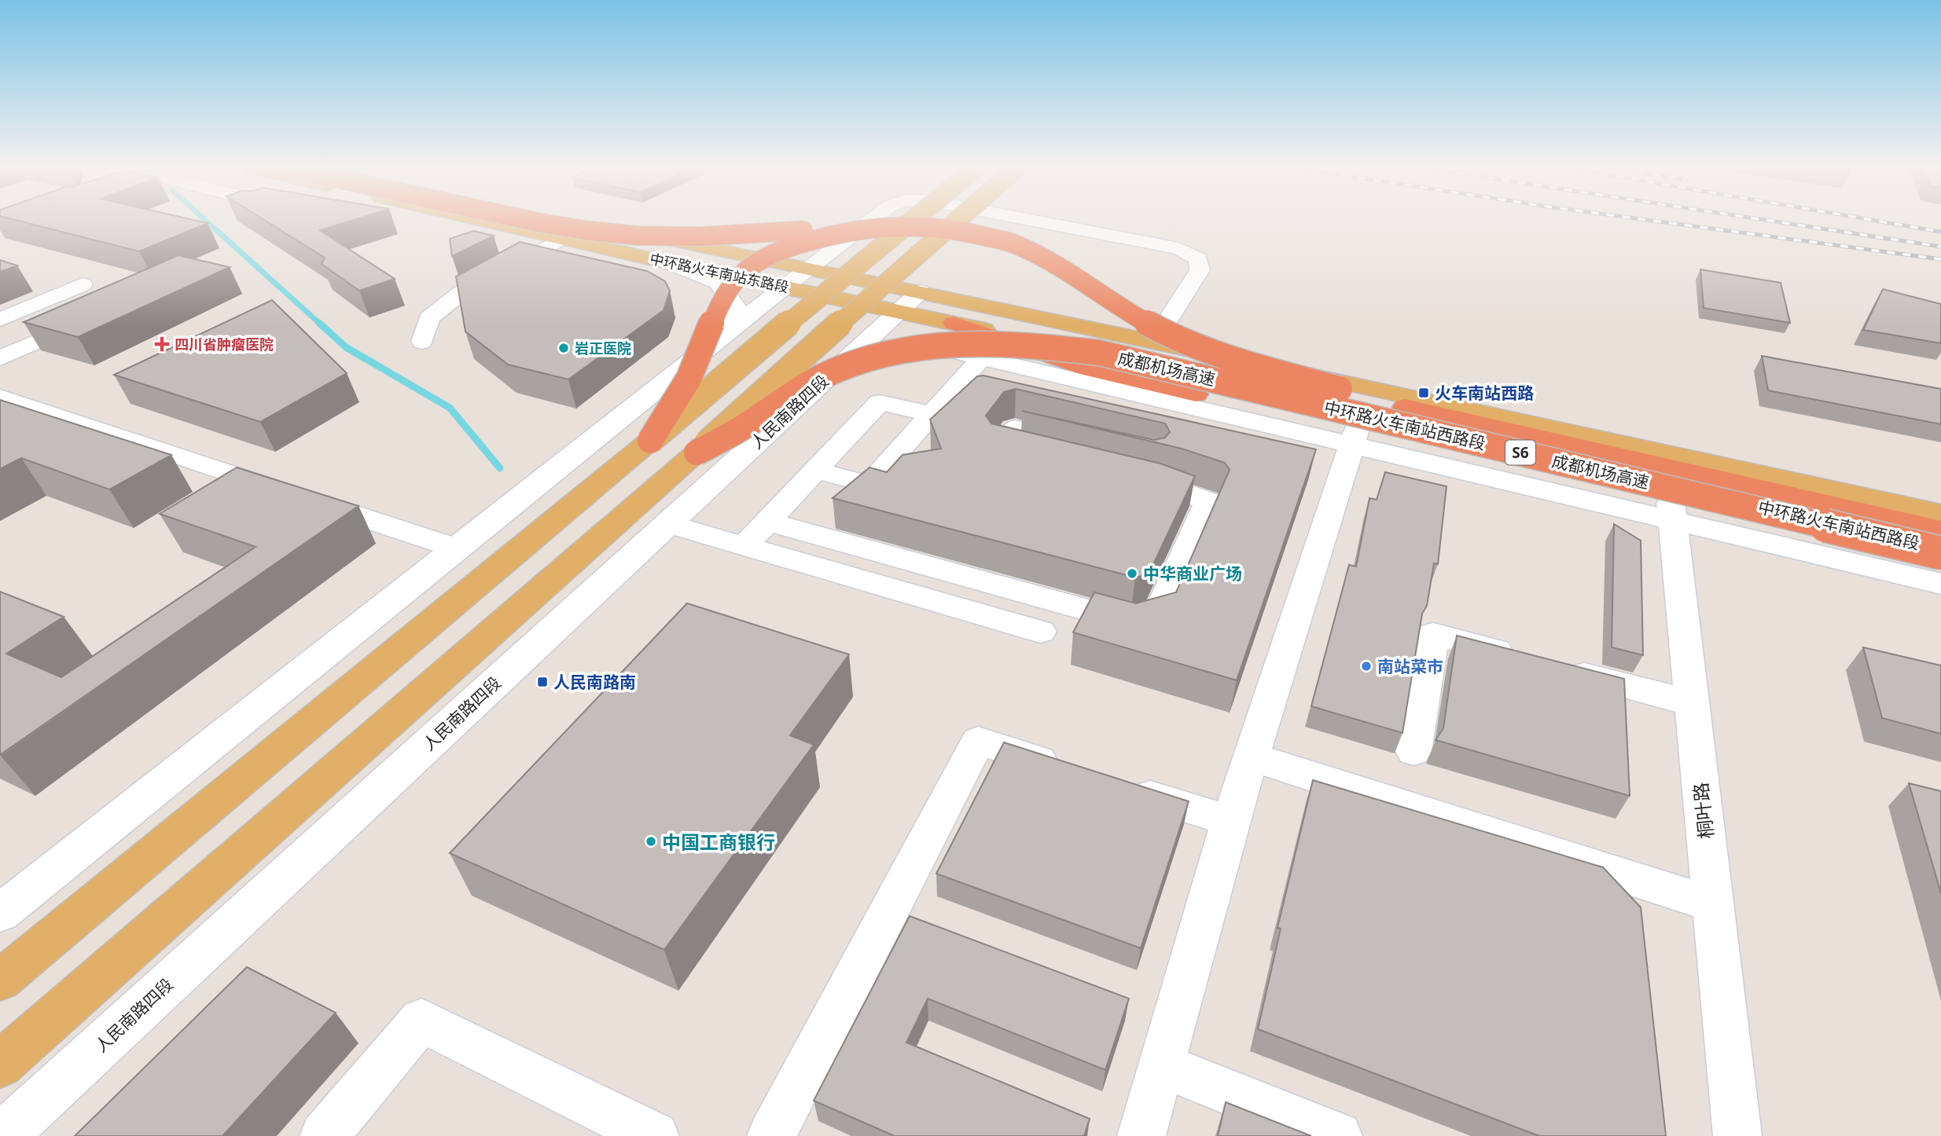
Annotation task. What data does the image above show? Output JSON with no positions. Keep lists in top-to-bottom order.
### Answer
{
  "streets": {
    "highway": ["成都机场高速", "S6"],
    "main road": ["中环路火车南站东路段", "人民南路四段", "中环路火车南站西路段"],
    "street": ["桐叶路"]
  },
  "crossings": [
    ["中环路火车南站东路段", "人民南路四段"],
    ["中环路火车南站东路段", "中环路火车南站西路段"],
    ["成都机场高速", "人民南路四段"],
    ["人民南路四段", "中环路火车南站西路段"],
    ["中环路火车南站西路段", "桐叶路"]
  ],
  "places": {
    "health": ["四川省肿瘤医院"],
    "other": [
      "岩正医院",
      "中华商业广场",
      "南站菜市",
      "中国工商银行"
    ],
    "transit": ["火车南站西路", "人民南路南"]
  }
}
